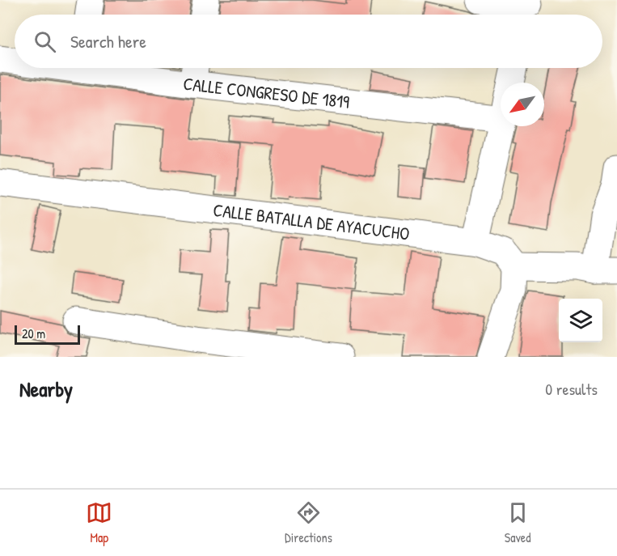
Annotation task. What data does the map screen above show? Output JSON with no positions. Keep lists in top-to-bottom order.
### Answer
{
  "streets": {
    "street": ["CALLE CONGRESO DE 1819", "CALLE BATALLA DE AYACUCHO"]
  },
  "scale_bar": "20 m",
  "north": "bottom left",
  "page": {
    "search": "Search here",
    "scale": "20 m",
    "heading": ["Nearby", "0 results"],
    "nav": ["Map", "Directions", "Saved"]
  }
}
